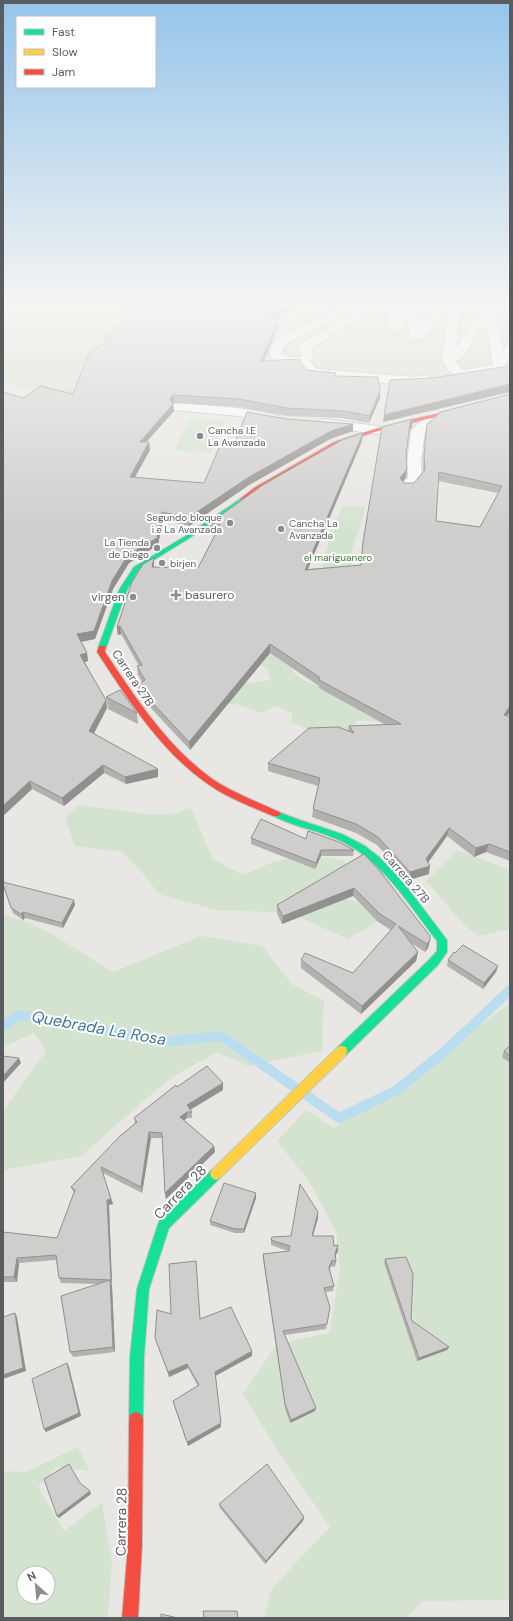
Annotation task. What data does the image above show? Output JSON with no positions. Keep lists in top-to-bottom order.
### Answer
{
  "streets": {
    "street": ["Carrera 27B", "Carrera 28"]
  },
  "crossings": [
    ["Carrera 27B", "Carrera 28"]
  ],
  "water": ["Quebrada La Rosa"],
  "parks": ["el mariguanero"],
  "places": {
    "other": [
      "Cancha I.E La Avanzada",
      "Segundo bloque i.e La Avanzada",
      "Cancha La Avanzada",
      "La Tienda de Diego",
      "birjen",
      "virgen"
    ],
    "health": ["basurero"]
  },
  "legend": ["Fast", "Slow", "Jam"],
  "north": "top left"
}
